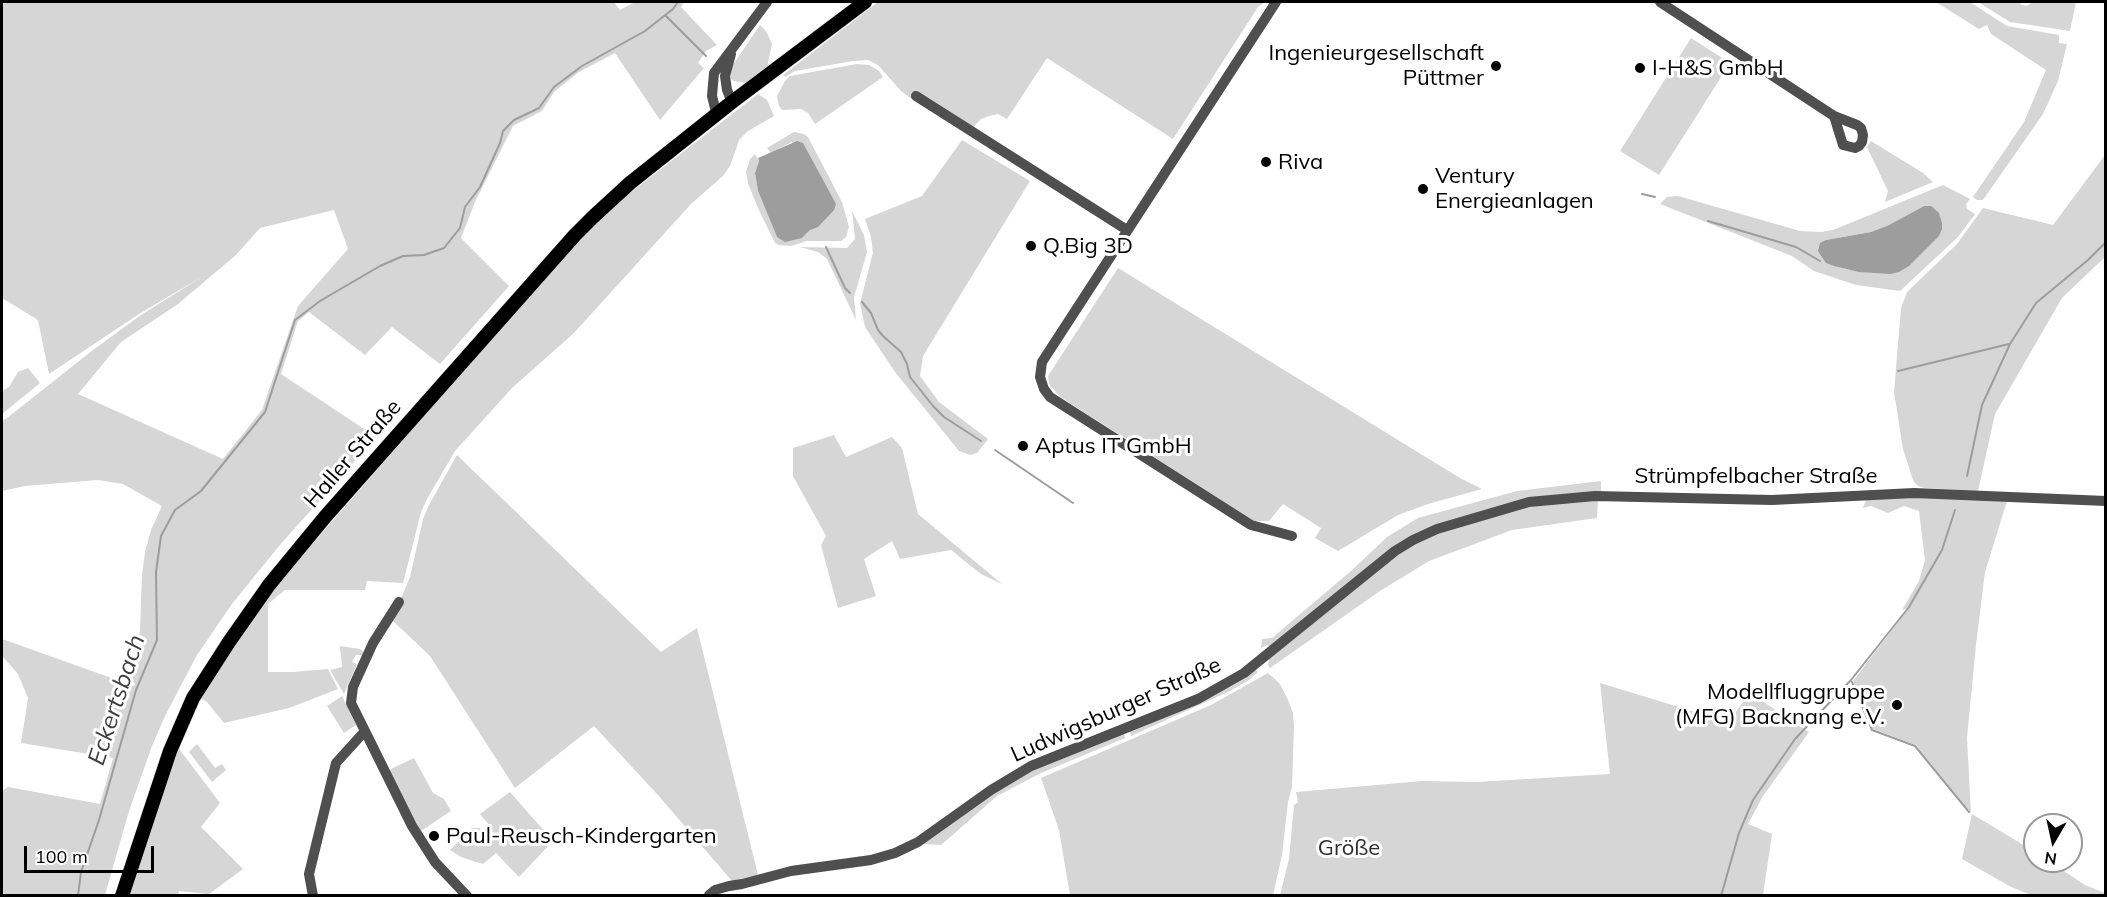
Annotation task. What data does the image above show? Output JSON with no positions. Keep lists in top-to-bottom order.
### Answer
{
  "streets": {
    "main road": ["Haller Straße"],
    "street": ["Strümpfelbacher Straße", "Ludwigsburger Straße"]
  },
  "crossings": [
    ["Strümpfelbacher Straße", "Ludwigsburger Straße"]
  ],
  "water": ["Eckertsbach"],
  "parks": ["Größe"],
  "places": [
    "Ingenieurgesellschaft Püttmer",
    "I-H&S GmbH",
    "Riva",
    "Ventury Energieanlagen",
    "Q.Big 3D",
    "Aptus IT GmbH",
    "Modellfluggruppe (MFG) Backnang e.V.",
    "Paul-Reusch-Kindergarten"
  ],
  "scale_bar": "100 m",
  "north": "bottom"
}
